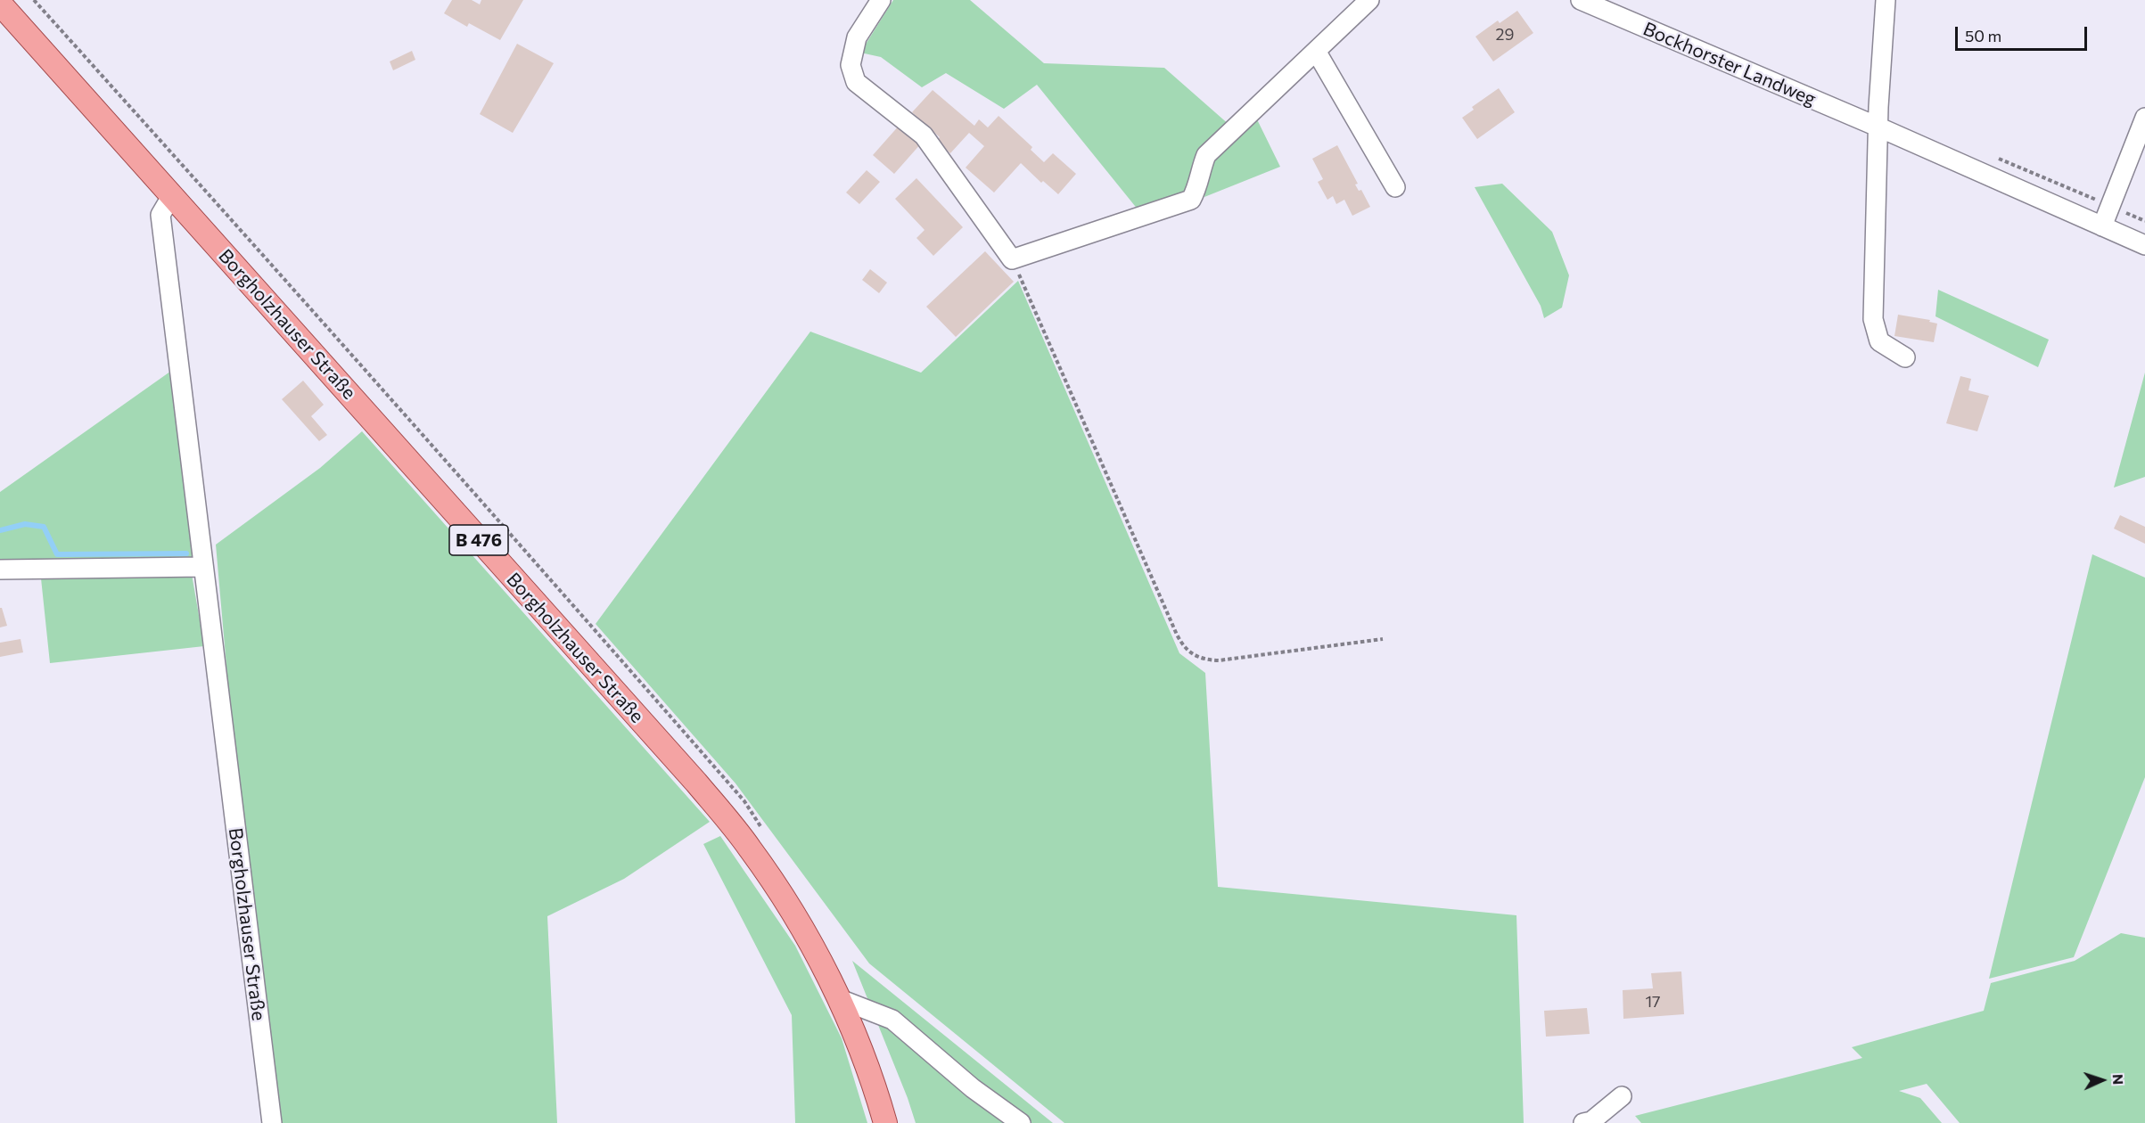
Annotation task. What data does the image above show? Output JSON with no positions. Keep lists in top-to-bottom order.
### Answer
{
  "streets": {
    "main road": ["Borgholzhauser Straße", "B 476"],
    "street": ["Bockhorster Landweg"]
  },
  "house_numbers": ["29", "17"],
  "scale_bar": "50 m",
  "north": "right"
}
